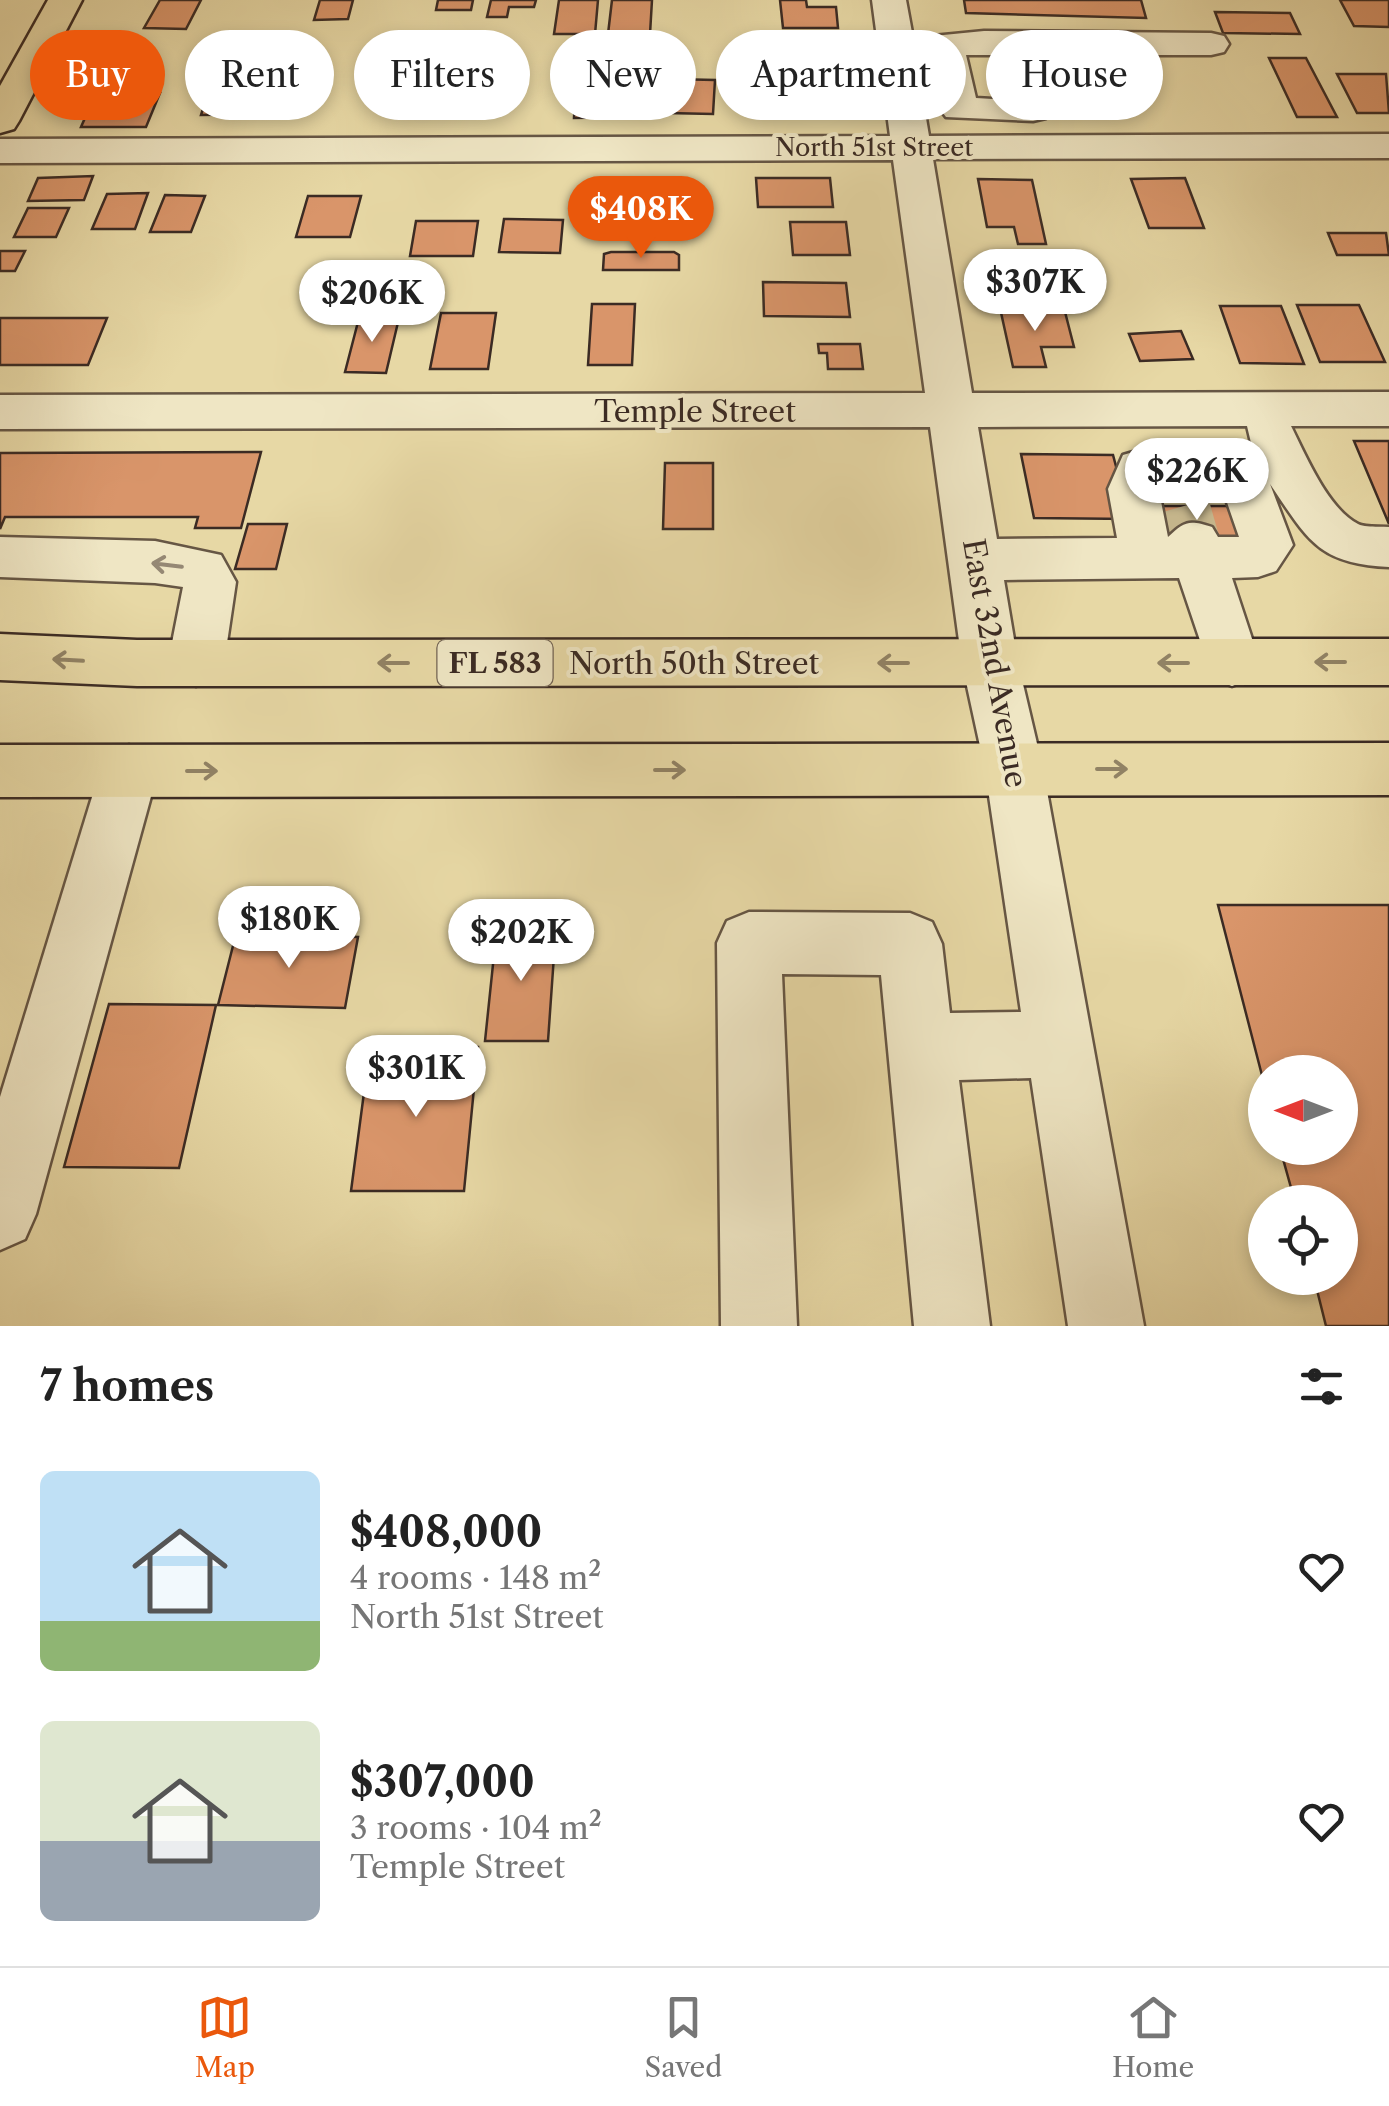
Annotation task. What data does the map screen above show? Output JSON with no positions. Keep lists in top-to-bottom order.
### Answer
{
  "streets": {
    "main road": ["FL 583", "North 50th Street"],
    "street": ["North 51st Street", "Temple Street", "East 32nd Avenue"]
  },
  "crossings": [
    ["North 51st Street", "East 32nd Avenue"],
    ["Temple Street", "East 32nd Avenue"],
    ["North 50th Street", "East 32nd Avenue"]
  ],
  "north": "left",
  "page": {
    "chip": [
      "Buy",
      "Rent",
      "Filters",
      "New",
      "Apartment",
      "House"
    ],
    "price": [
      "$408K",
      "$307K",
      "$206K",
      "$226K",
      "$180K",
      "$202K",
      "$301K"
    ],
    "heading": "7 homes",
    "list": [
      {
        "name": "$408,000",
        "note": "4 rooms · 148 m² · North 51st Street"
      },
      {
        "name": "$307,000",
        "note": "3 rooms · 104 m² · Temple Street"
      }
    ],
    "tabs": ["Map", "Saved", "Home"]
  }
}
